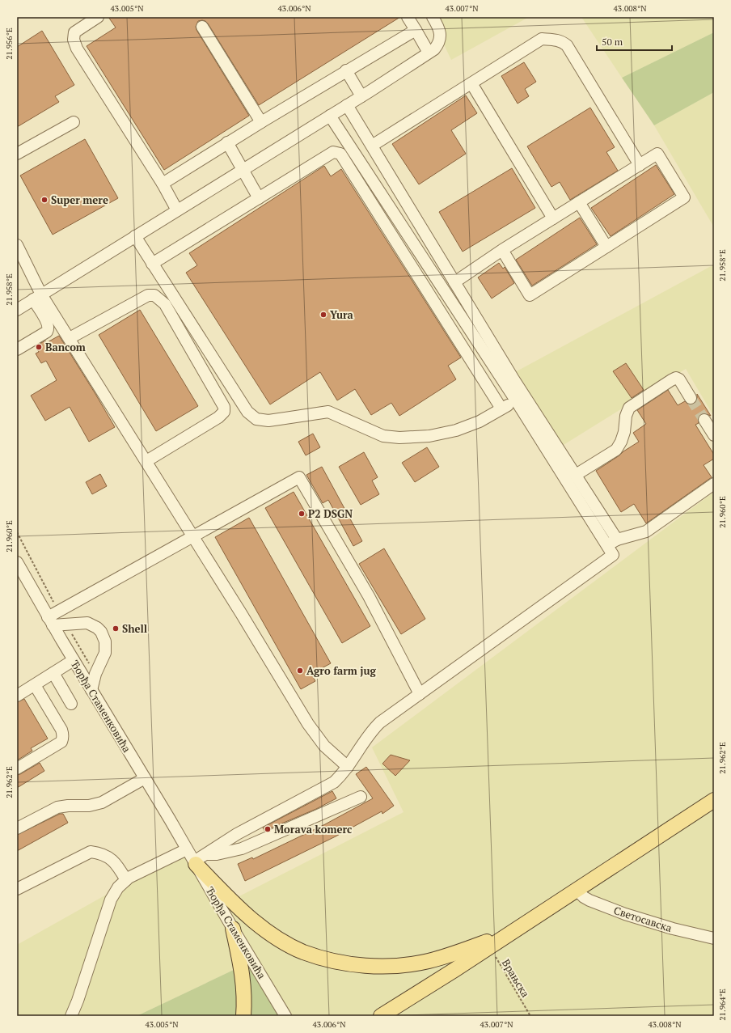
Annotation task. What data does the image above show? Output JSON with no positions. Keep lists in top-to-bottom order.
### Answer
{
  "streets": {
    "street": ["Ђорђа Стаменковића", "Светосавска"],
    "path": ["Врањска"]
  },
  "places": [
    "Super mere",
    "Yura",
    "Bancom",
    "P2 DSGN",
    "Shell",
    "Agro farm jug",
    "Morava komerc"
  ],
  "scale_bar": "50 m",
  "coordinates": [
    "43.005°N",
    "43.006°N",
    "43.007°N",
    "43.008°N",
    "21.956°E",
    "21.958°E",
    "21.960°E",
    "21.962°E",
    "21.964°E"
  ]
}
